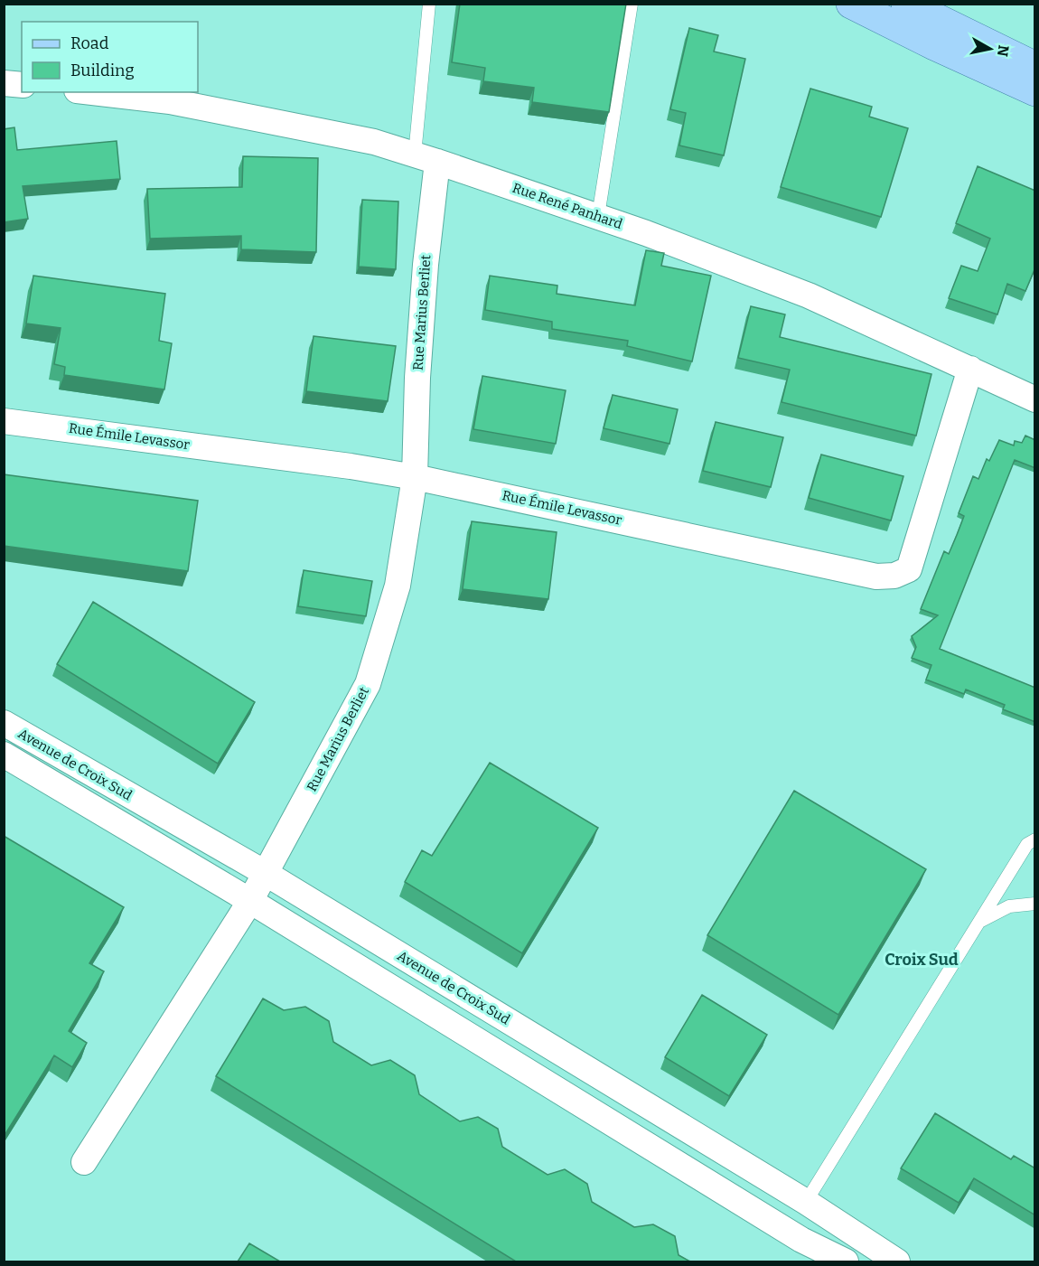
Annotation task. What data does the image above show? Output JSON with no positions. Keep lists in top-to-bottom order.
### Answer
{
  "streets": {
    "street": [
      "Rue René Panhard",
      "Rue Marius Berliet",
      "Rue Émile Levassor",
      "Avenue de Croix Sud"
    ]
  },
  "crossings": [
    ["Rue René Panhard", "Rue Marius Berliet"],
    ["Rue René Panhard", "Rue Émile Levassor"],
    ["Rue Marius Berliet", "Rue Émile Levassor"],
    ["Rue Marius Berliet", "Avenue de Croix Sud"]
  ],
  "districts": ["Croix Sud"],
  "legend": ["Road", "Building"],
  "north": "right"
}
